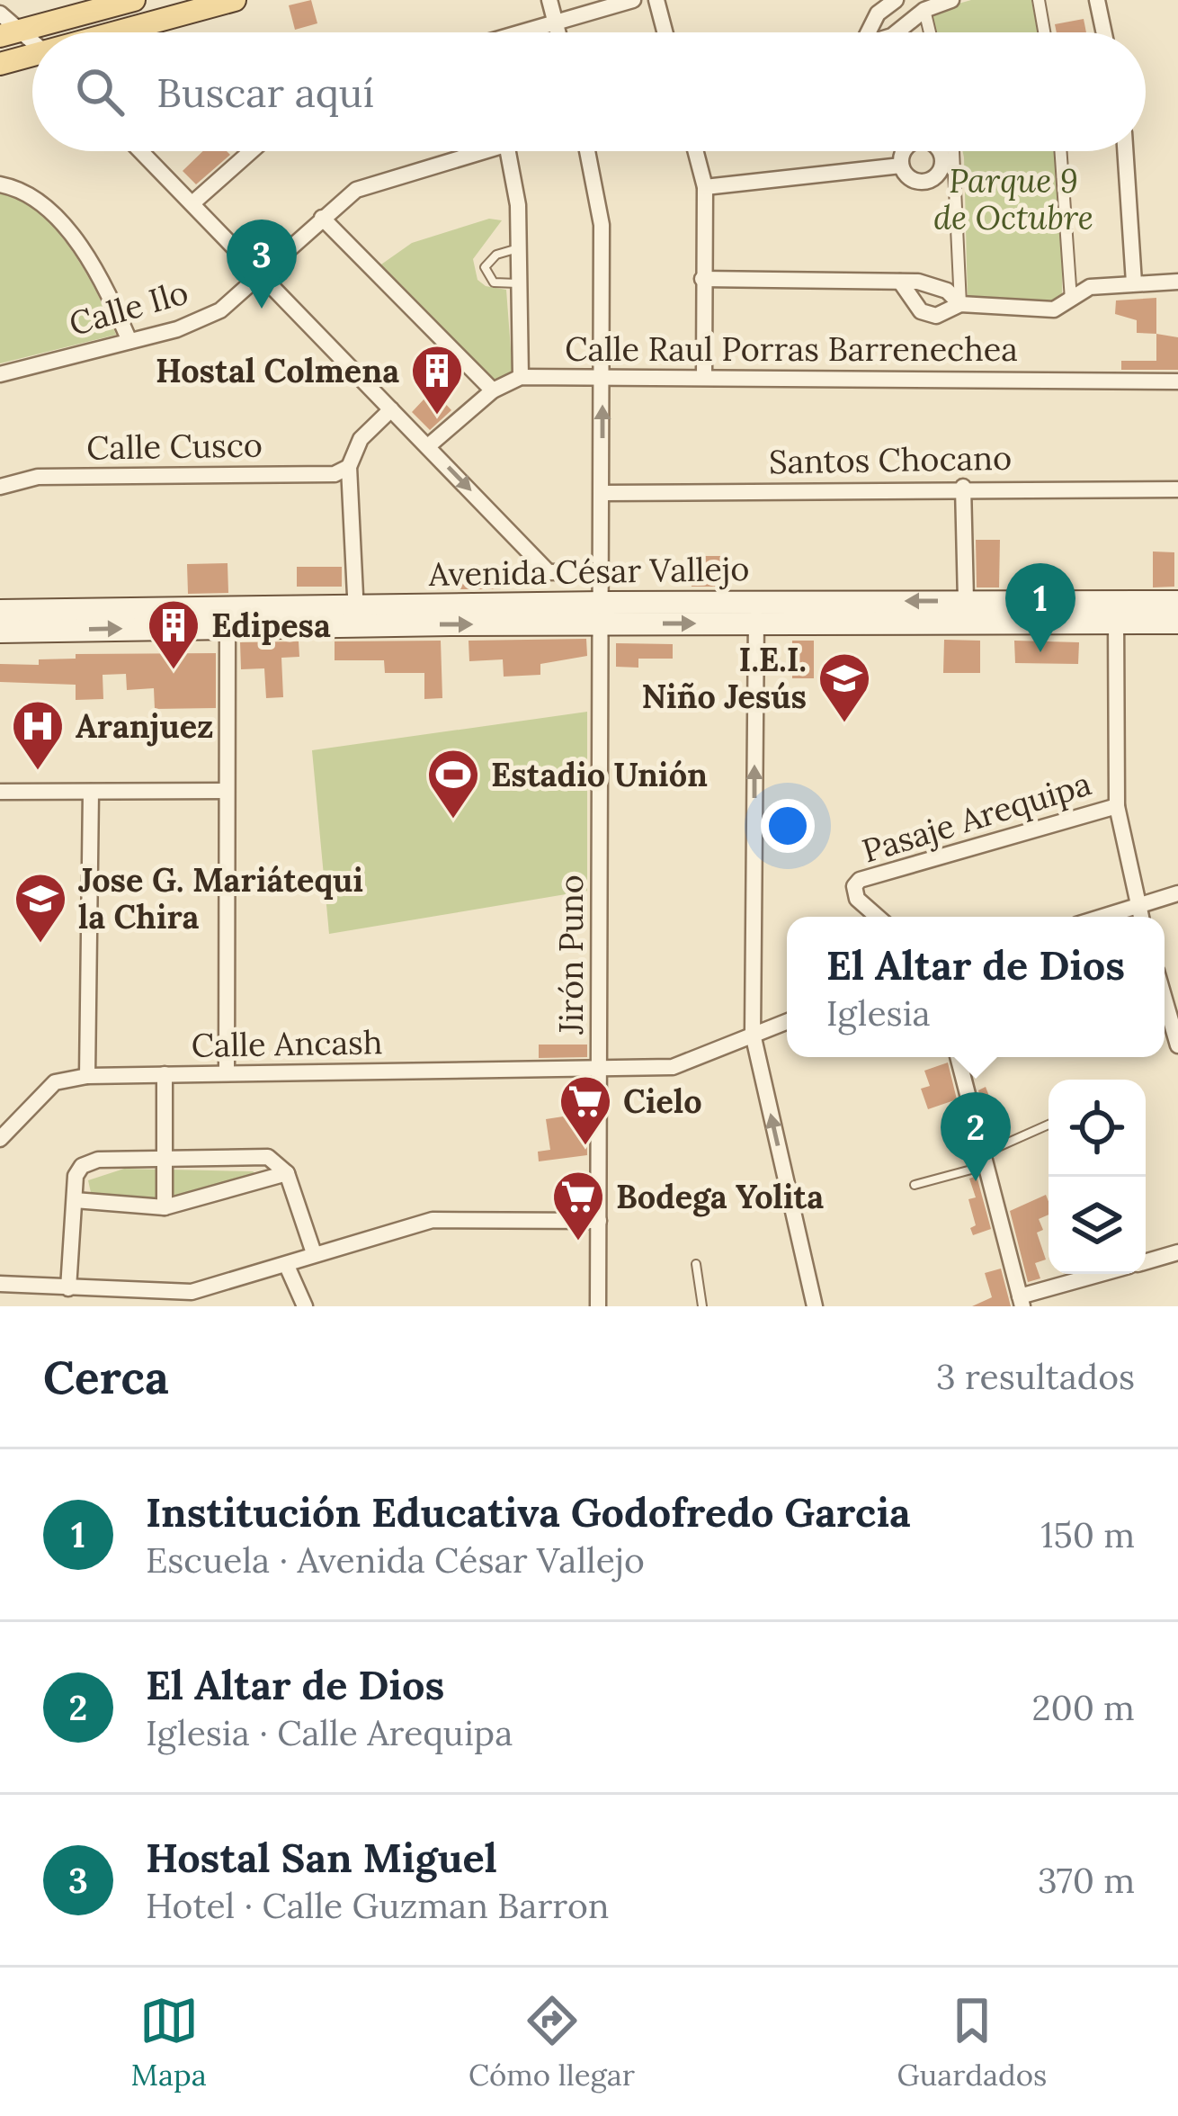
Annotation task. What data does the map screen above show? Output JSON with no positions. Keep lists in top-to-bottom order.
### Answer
{
  "streets": {
    "main road": ["Avenida César Vallejo"],
    "street": [
      "Calle Ilo",
      "Calle Raul Porras Barrenechea",
      "Calle Cusco",
      "Santos Chocano",
      "Pasaje Arequipa",
      "Jirón Puno",
      "Calle Ancash"
    ]
  },
  "crossings": [
    ["Calle Raul Porras Barrenechea", "Jirón Puno"],
    ["Santos Chocano", "Jirón Puno"],
    ["Avenida César Vallejo", "Jirón Puno"],
    ["Jirón Puno", "Calle Ancash"]
  ],
  "parks": ["Parque 9 de Octubre"],
  "places": {
    "building": ["Hostal Colmena", "Edipesa"],
    "school or university": ["I.E.I. Niño Jesús", "Jose G. Mariátequi la Chira"],
    "hospital": ["Aranjuez"],
    "sports": ["Estadio Unión"],
    "supermarket": ["Cielo", "Bodega Yolita"]
  },
  "page": {
    "search": "Buscar aquí",
    "pins": ["3", "1", "2"],
    "popup": ["El Altar de Dios", "Iglesia"],
    "heading": ["Cerca", "3 resultados"],
    "list": [
      {
        "mark": "1",
        "name": "Institución Educativa Godofredo Garcia",
        "note": "Escuela · Avenida César Vallejo",
        "value": "150 m"
      },
      {
        "mark": "2",
        "name": "El Altar de Dios",
        "note": "Iglesia · Calle Arequipa",
        "value": "200 m"
      },
      {
        "mark": "3",
        "name": "Hostal San Miguel",
        "note": "Hotel · Calle Guzman Barron",
        "value": "370 m"
      }
    ],
    "nav": ["Mapa", "Cómo llegar", "Guardados"]
  }
}
